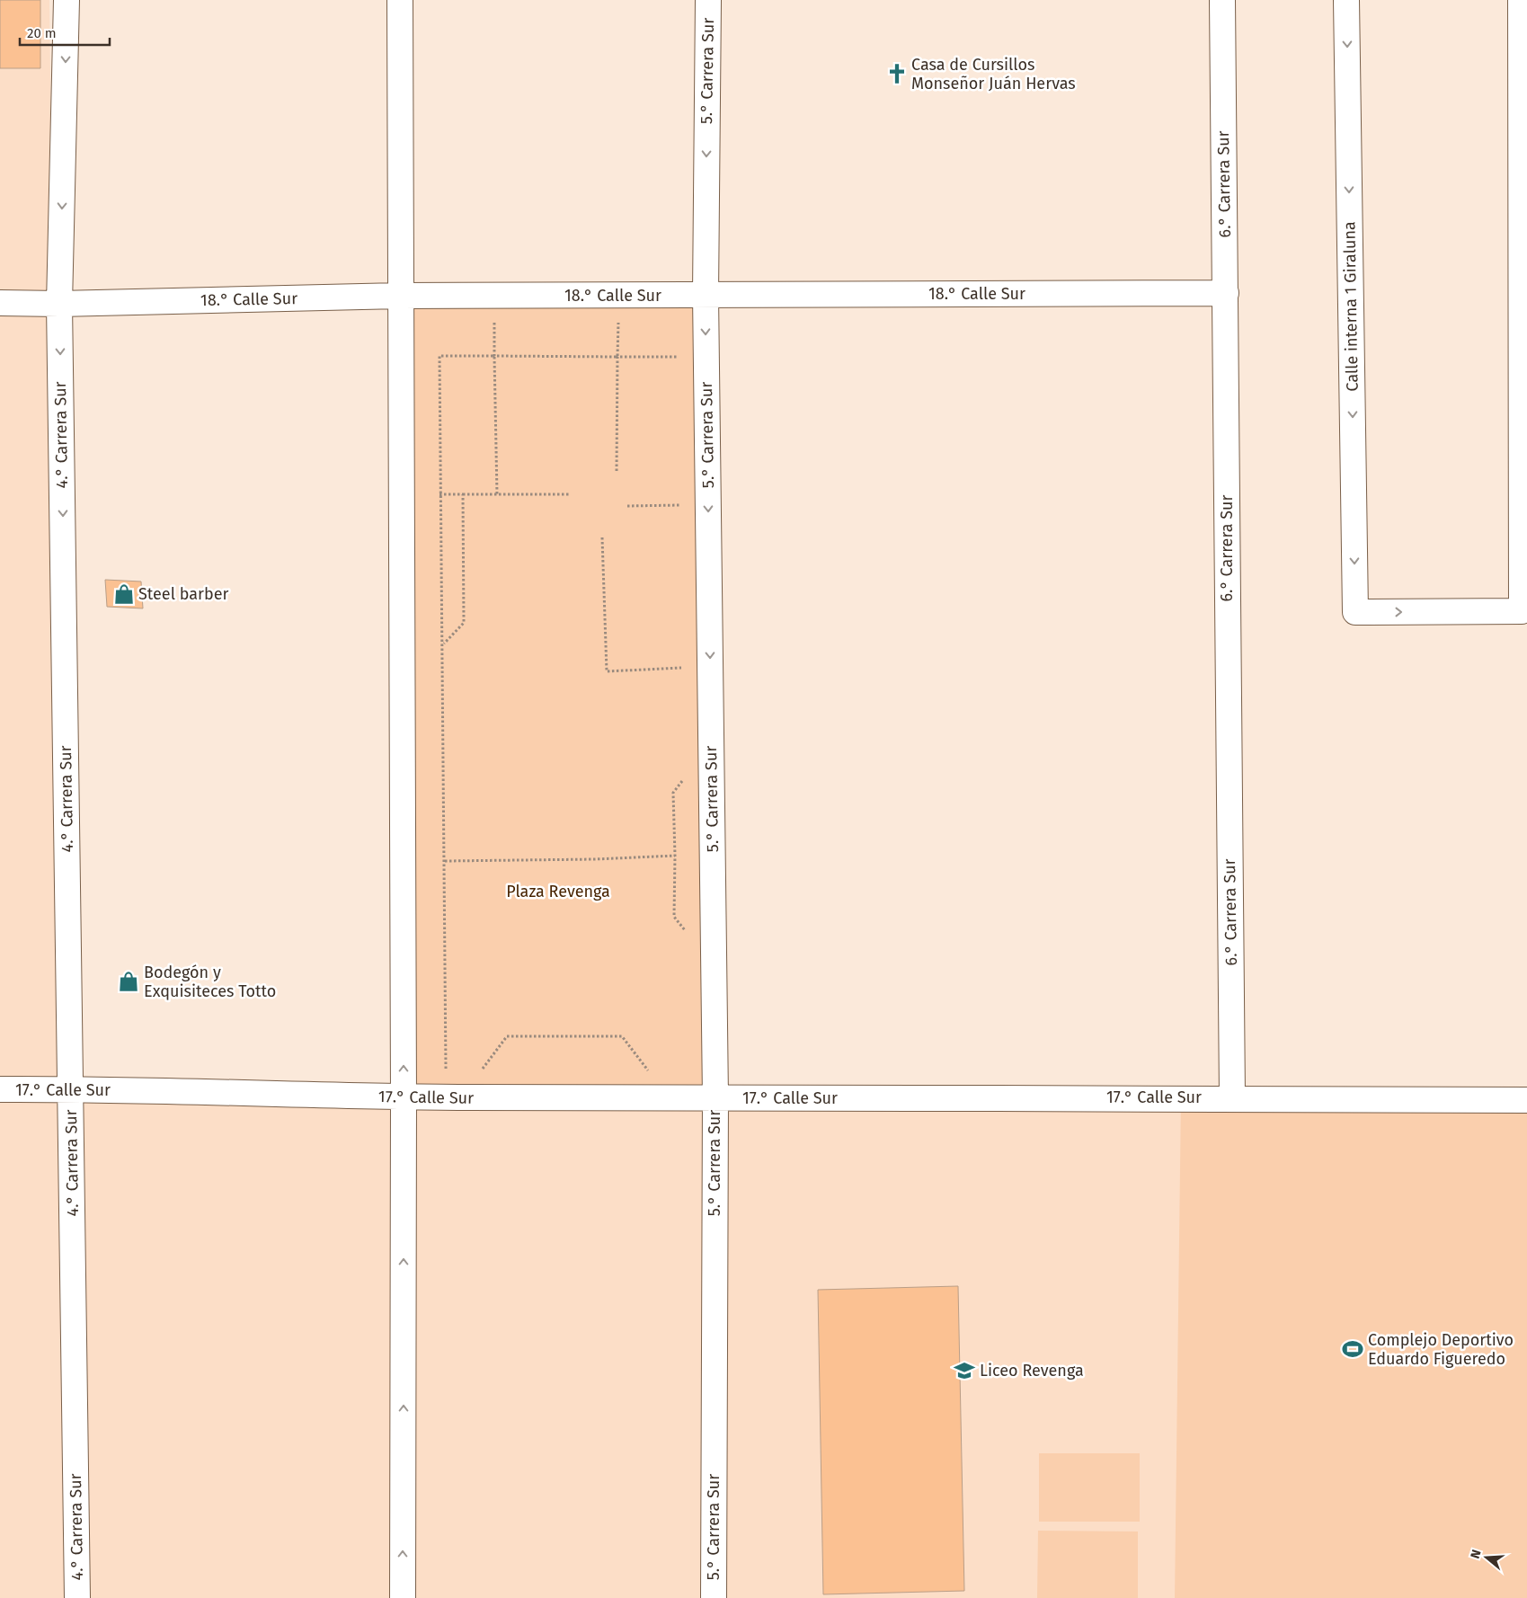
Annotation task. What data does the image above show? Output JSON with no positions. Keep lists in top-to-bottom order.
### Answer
{
  "streets": {
    "street": [
      "5.° Carrera Sur",
      "6.° Carrera Sur",
      "18.° Calle Sur",
      "Calle interna 1 Giraluna",
      "4.° Carrera Sur",
      "17.° Calle Sur"
    ]
  },
  "crossings": [
    ["5.° Carrera Sur", "18.° Calle Sur"],
    ["5.° Carrera Sur", "17.° Calle Sur"],
    ["6.° Carrera Sur", "18.° Calle Sur"],
    ["6.° Carrera Sur", "17.° Calle Sur"],
    ["18.° Calle Sur", "4.° Carrera Sur"],
    ["4.° Carrera Sur", "17.° Calle Sur"]
  ],
  "one_way": ["5.° Carrera Sur", "4.° Carrera Sur"],
  "parks": ["Plaza Revenga"],
  "places": {
    "church": ["Casa de Cursillos Monseñor Juán Hervas"],
    "shop": ["Steel barber", "Bodegón y Exquisiteces Totto"],
    "sports": ["Complejo Deportivo Eduardo Figueredo"],
    "school or university": ["Liceo Revenga"]
  },
  "scale_bar": "20 m",
  "north": "left"
}
